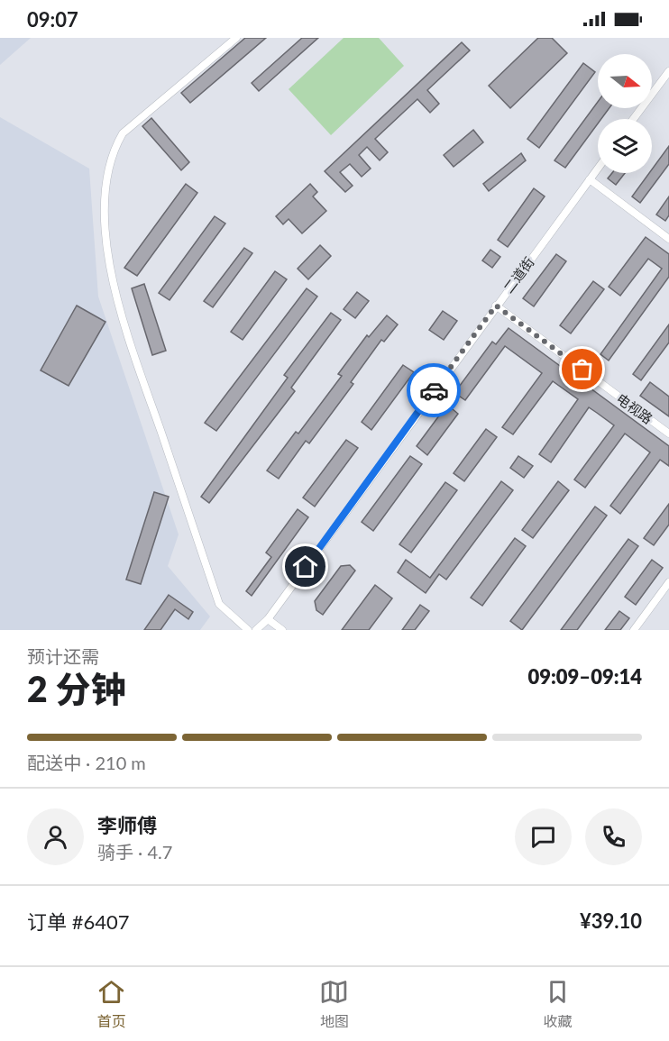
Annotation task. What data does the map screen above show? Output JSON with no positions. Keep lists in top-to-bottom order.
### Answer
{
  "streets": {
    "street": ["二道街", "电视路"]
  },
  "crossings": [
    ["二道街", "电视路"]
  ],
  "north": "right",
  "page": {
    "status": "09:07",
    "heading": ["2 分钟", "预计还需", "09:09–09:14"],
    "panel": [
      "李师傅",
      "骑手 · 4.7",
      "订单 #6407",
      "¥39.10"
    ],
    "bar": "配送中 · 210 m",
    "tabs": ["首页", "地图", "收藏"]
  }
}
